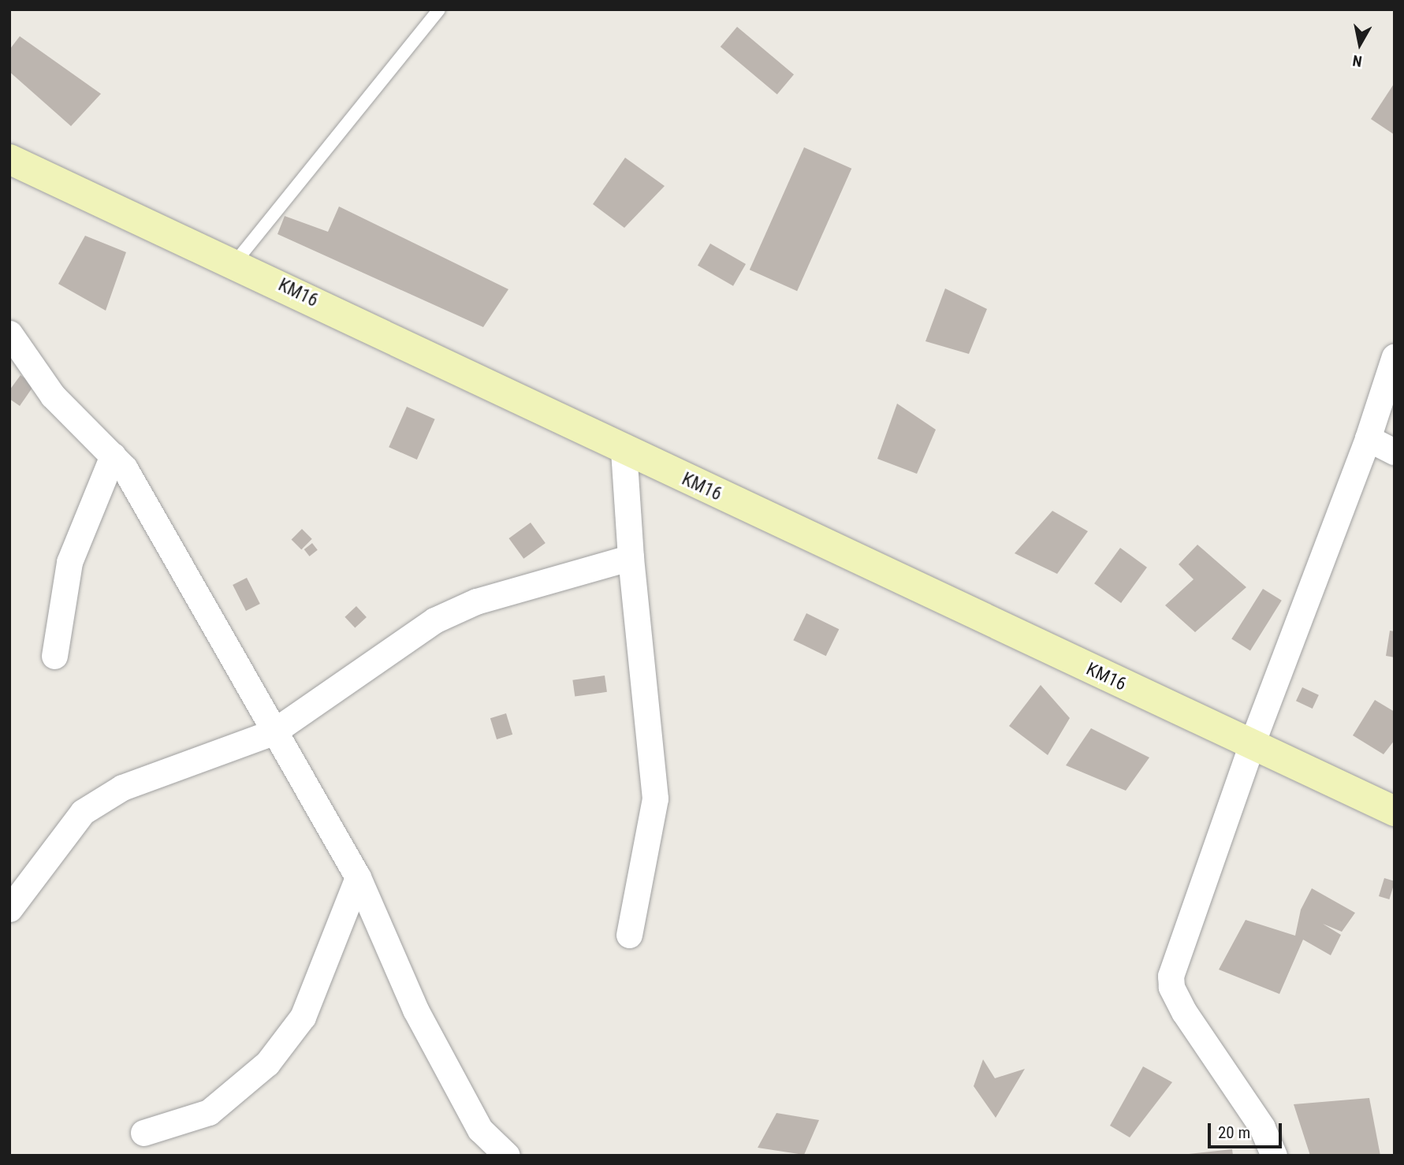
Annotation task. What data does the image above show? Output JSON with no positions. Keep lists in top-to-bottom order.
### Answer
{
  "streets": {
    "street": ["KM16"]
  },
  "scale_bar": "20 m",
  "north": "bottom"
}
